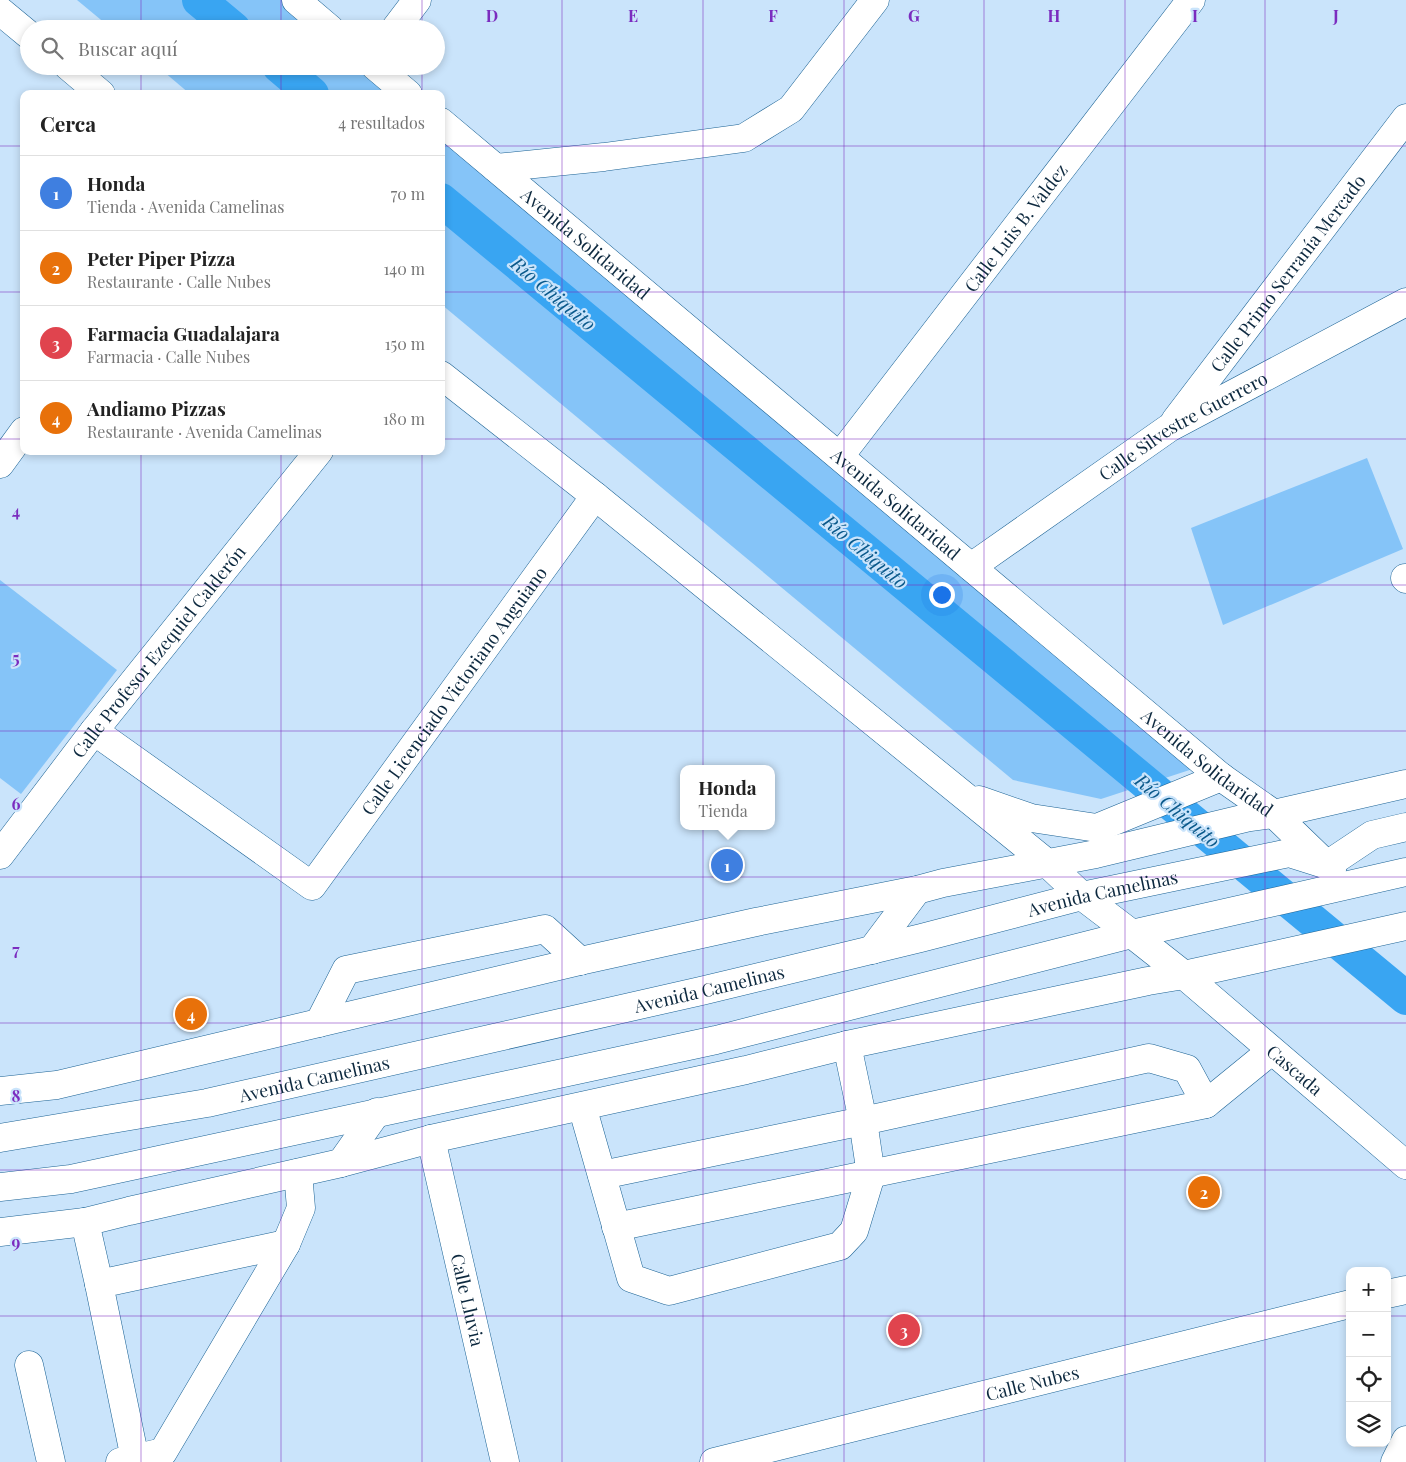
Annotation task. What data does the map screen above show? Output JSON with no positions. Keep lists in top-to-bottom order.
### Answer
{
  "streets": {
    "main road": [
      "Calle Luis B. Valdez",
      "Avenida Solidaridad",
      "Calle Primo Serranía Mercado",
      "Calle Silvestre Guerrero",
      "Calle Profesor Ezequiel Calderón",
      "Calle Licenciado Victoriano Anguiano",
      "Avenida Camelinas",
      "Cascada",
      "Calle Lluvia",
      "Calle Nubes"
    ]
  },
  "crossings": [
    ["Calle Luis B. Valdez", "Avenida Solidaridad"],
    ["Avenida Solidaridad", "Calle Silvestre Guerrero"],
    ["Avenida Solidaridad", "Avenida Camelinas"],
    ["Calle Primo Serranía Mercado", "Calle Silvestre Guerrero"],
    ["Calle Profesor Ezequiel Calderón", "Calle Licenciado Victoriano Anguiano"]
  ],
  "water": ["Río Chiquito"],
  "page": {
    "search": "Buscar aquí",
    "heading": ["Cerca", "4 resultados"],
    "list": [
      {
        "mark": "1",
        "name": "Honda",
        "note": "Tienda · Avenida Camelinas",
        "value": "70 m"
      },
      {
        "mark": "2",
        "name": "Peter Piper Pizza",
        "note": "Restaurante · Calle Nubes",
        "value": "140 m"
      },
      {
        "mark": "3",
        "name": "Farmacia Guadalajara",
        "note": "Farmacia · Calle Nubes",
        "value": "150 m"
      },
      {
        "mark": "4",
        "name": "Andiamo Pizzas",
        "note": "Restaurante · Avenida Camelinas",
        "value": "180 m"
      }
    ],
    "popup": ["Honda", "Tienda"],
    "pins": [
      "1",
      "4",
      "2",
      "3"
    ],
    "map_buttons": ["+", "−"]
  },
  "grid": {
    "columns": [
      "D",
      "E",
      "F",
      "G",
      "H",
      "I",
      "J"
    ],
    "rows": [
      "4",
      "5",
      "6",
      "7",
      "8",
      "9"
    ]
  }
}
